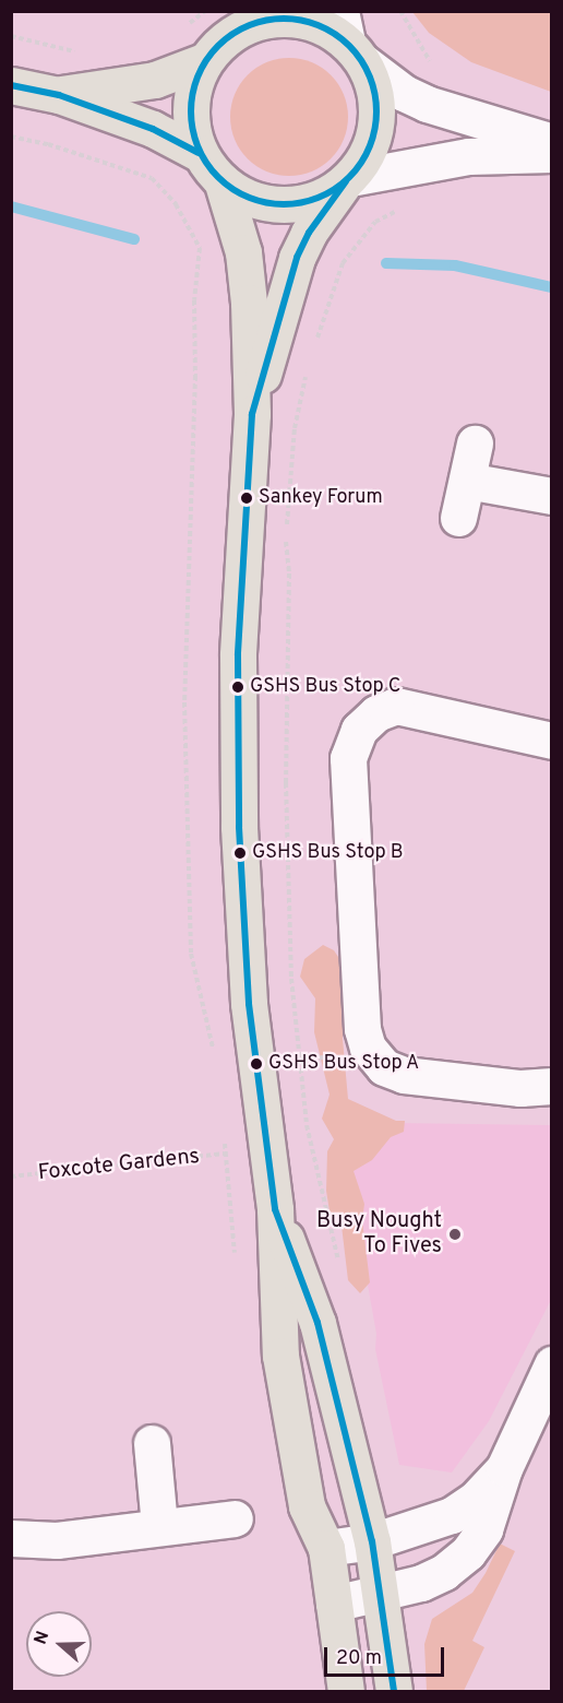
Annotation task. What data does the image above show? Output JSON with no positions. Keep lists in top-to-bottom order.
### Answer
{
  "streets": {
    "path": ["Foxcote Gardens"]
  },
  "places": [
    "Sankey Forum",
    "GSHS Bus Stop C",
    "GSHS Bus Stop B",
    "GSHS Bus Stop A",
    "Busy Nought To Fives"
  ],
  "scale_bar": "20 m",
  "north": "left"
}
